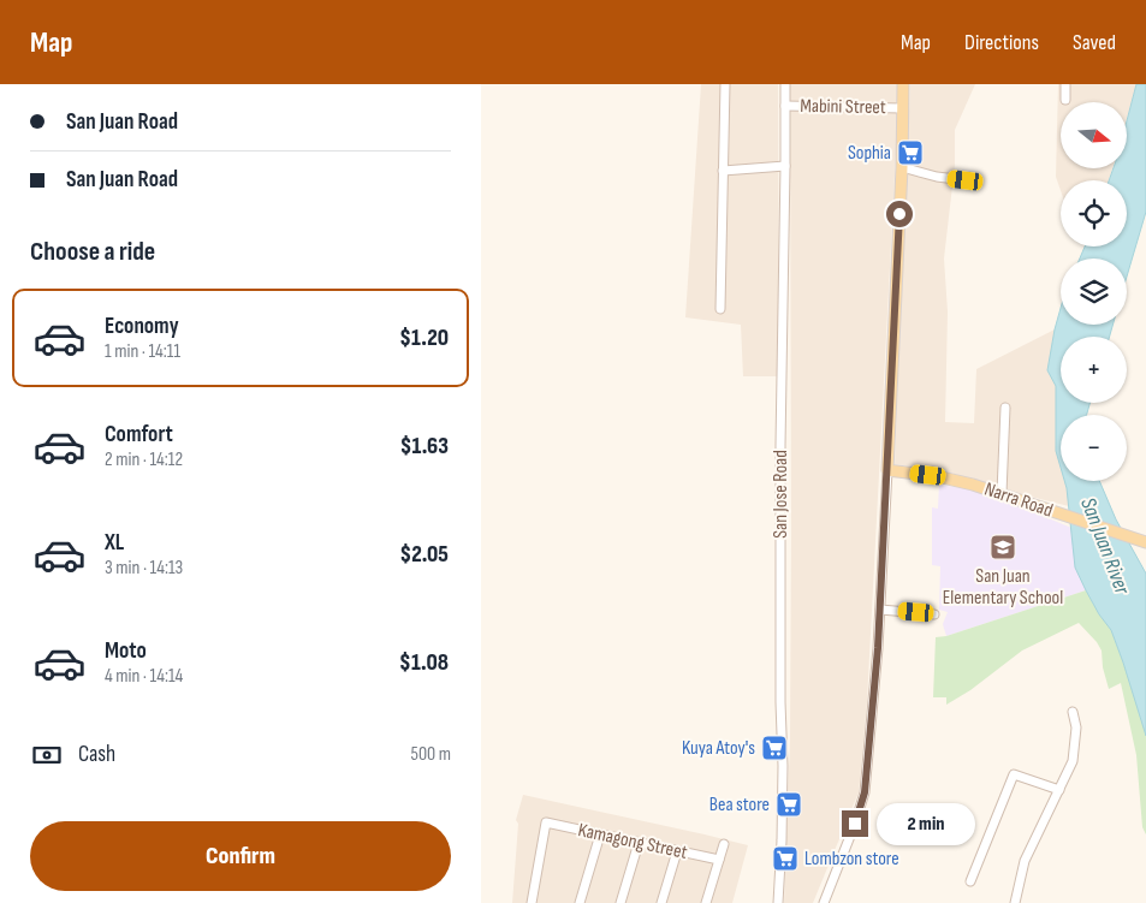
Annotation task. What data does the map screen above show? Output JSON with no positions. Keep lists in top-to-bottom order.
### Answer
{
  "streets": {
    "main road": ["Narra Road"],
    "street": ["Mabini Street", "San Jose Road", "Kamagong Street"]
  },
  "crossings": [
    ["Mabini Street", "San Jose Road"]
  ],
  "water": ["San Juan River"],
  "places": {
    "supermarket": [
      "Sophia",
      "Kuya Atoy's",
      "Bea store",
      "Lombzon store"
    ],
    "school or university": ["San Juan Elementary School"]
  },
  "north": "right",
  "page": {
    "header": "Map",
    "nav": ["Map", "Directions", "Saved"],
    "banner": ["San Juan Road", "San Juan Road"],
    "map_buttons": ["+", "−"],
    "heading": "Choose a ride",
    "list": [
      {
        "name": "Economy",
        "note": "1 min · 14:11",
        "value": "$1.20"
      },
      {
        "name": "Comfort",
        "note": "2 min · 14:12",
        "value": "$1.63"
      },
      {
        "name": "XL",
        "note": "3 min · 14:13",
        "value": "$2.05"
      },
      {
        "name": "Moto",
        "note": "4 min · 14:14",
        "value": "$1.08"
      }
    ],
    "pay": ["Cash", "500 m"],
    "bubble": "2 min",
    "buttons": "Confirm"
  }
}
